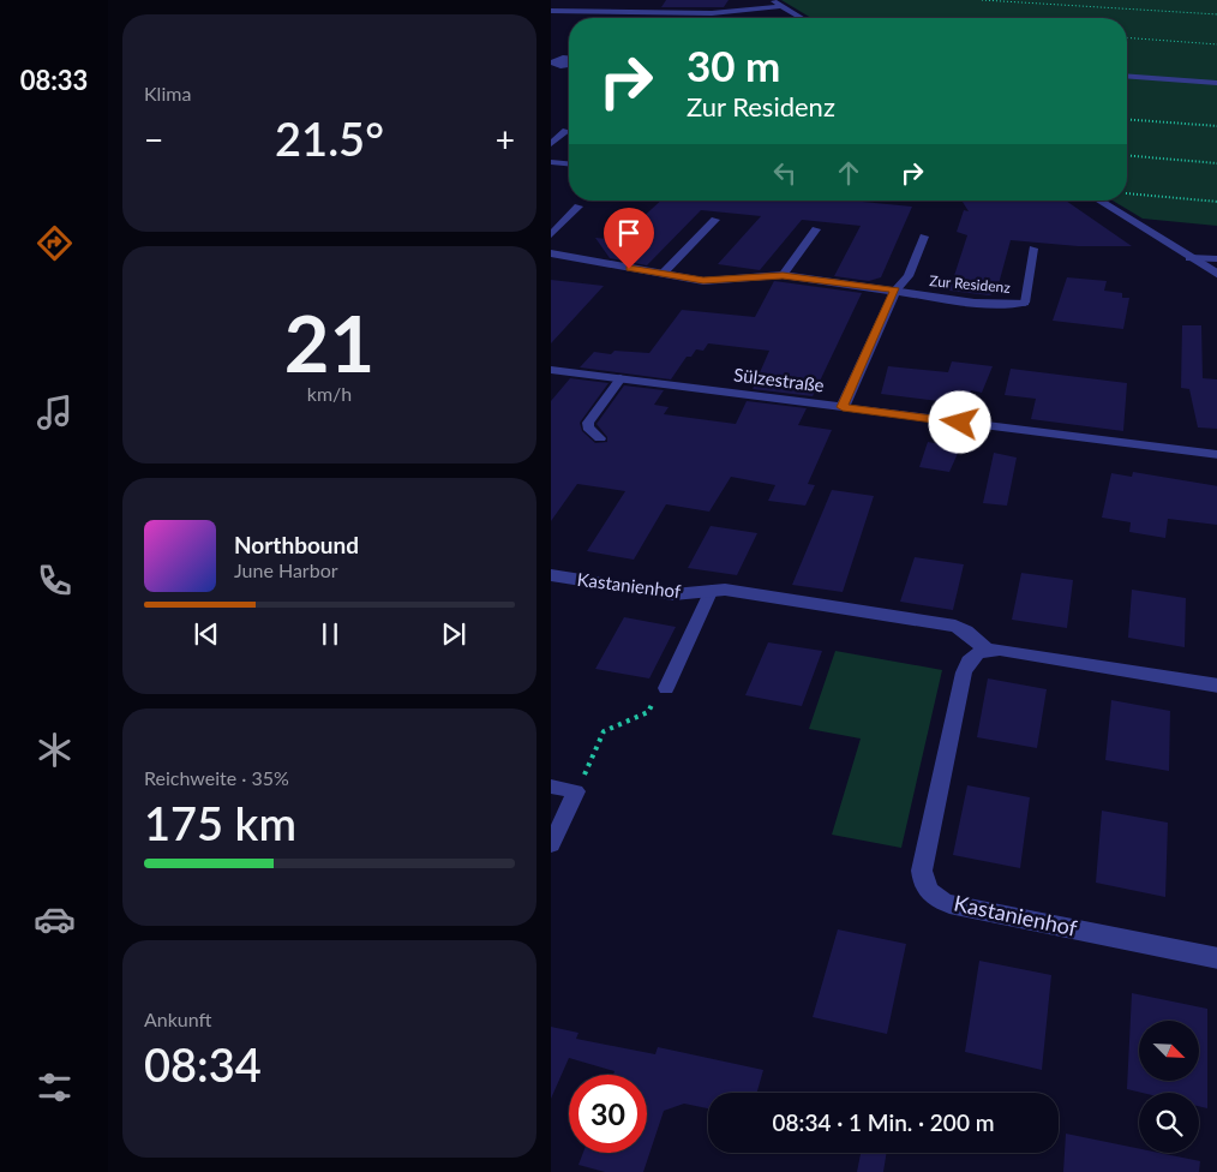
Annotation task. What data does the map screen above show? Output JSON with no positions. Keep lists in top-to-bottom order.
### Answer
{
  "streets": {
    "street": ["Zur Residenz", "Sülzestraße", "Kastanienhof"]
  },
  "crossings": [
    ["Zur Residenz", "Sülzestraße"]
  ],
  "north": "bottom right",
  "page": {
    "tabs": "08:33",
    "tile": [
      "Klima",
      ["21", "km/h"],
      ["Reichweite · 35%", "175 km"],
      ["Ankunft", "08:34"]
    ],
    "turn": ["30 m", "Zur Residenz"],
    "heat": ["−", "21.5°", "+"],
    "song": ["Northbound", "June Harbor"],
    "limit": "30",
    "trip": "08:34 · 1 Min. · 200 m"
  }
}
